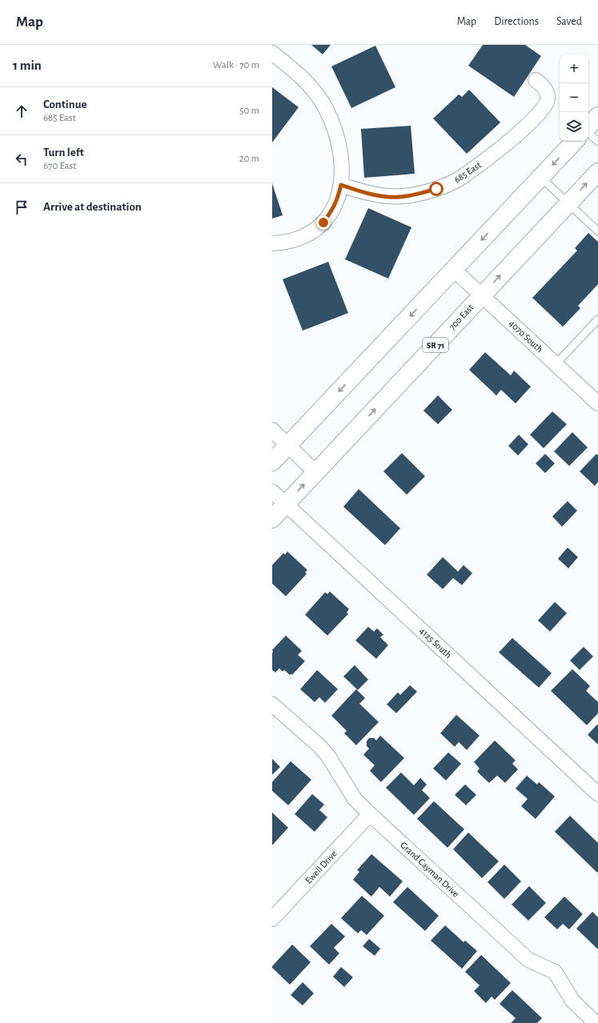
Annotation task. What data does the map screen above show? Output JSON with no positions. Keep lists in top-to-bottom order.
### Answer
{
  "streets": {
    "main road": ["700 East", "SR 71"],
    "street": [
      "685 East",
      "4070 South",
      "4125 South",
      "Ewell Drive",
      "Grand Cayman Drive"
    ]
  },
  "crossings": [
    ["700 East", "4070 South"],
    ["700 East", "4125 South"],
    ["Ewell Drive", "Grand Cayman Drive"]
  ],
  "page": {
    "header": "Map",
    "nav": ["Map", "Directions", "Saved"],
    "heading": ["1 min", "Walk · 70 m"],
    "map_buttons": ["+", "−"],
    "list": [
      ["Continue", "685 East", "50 m"],
      ["Turn left", "670 East", "20 m"],
      "Arrive at destination"
    ]
  }
}
